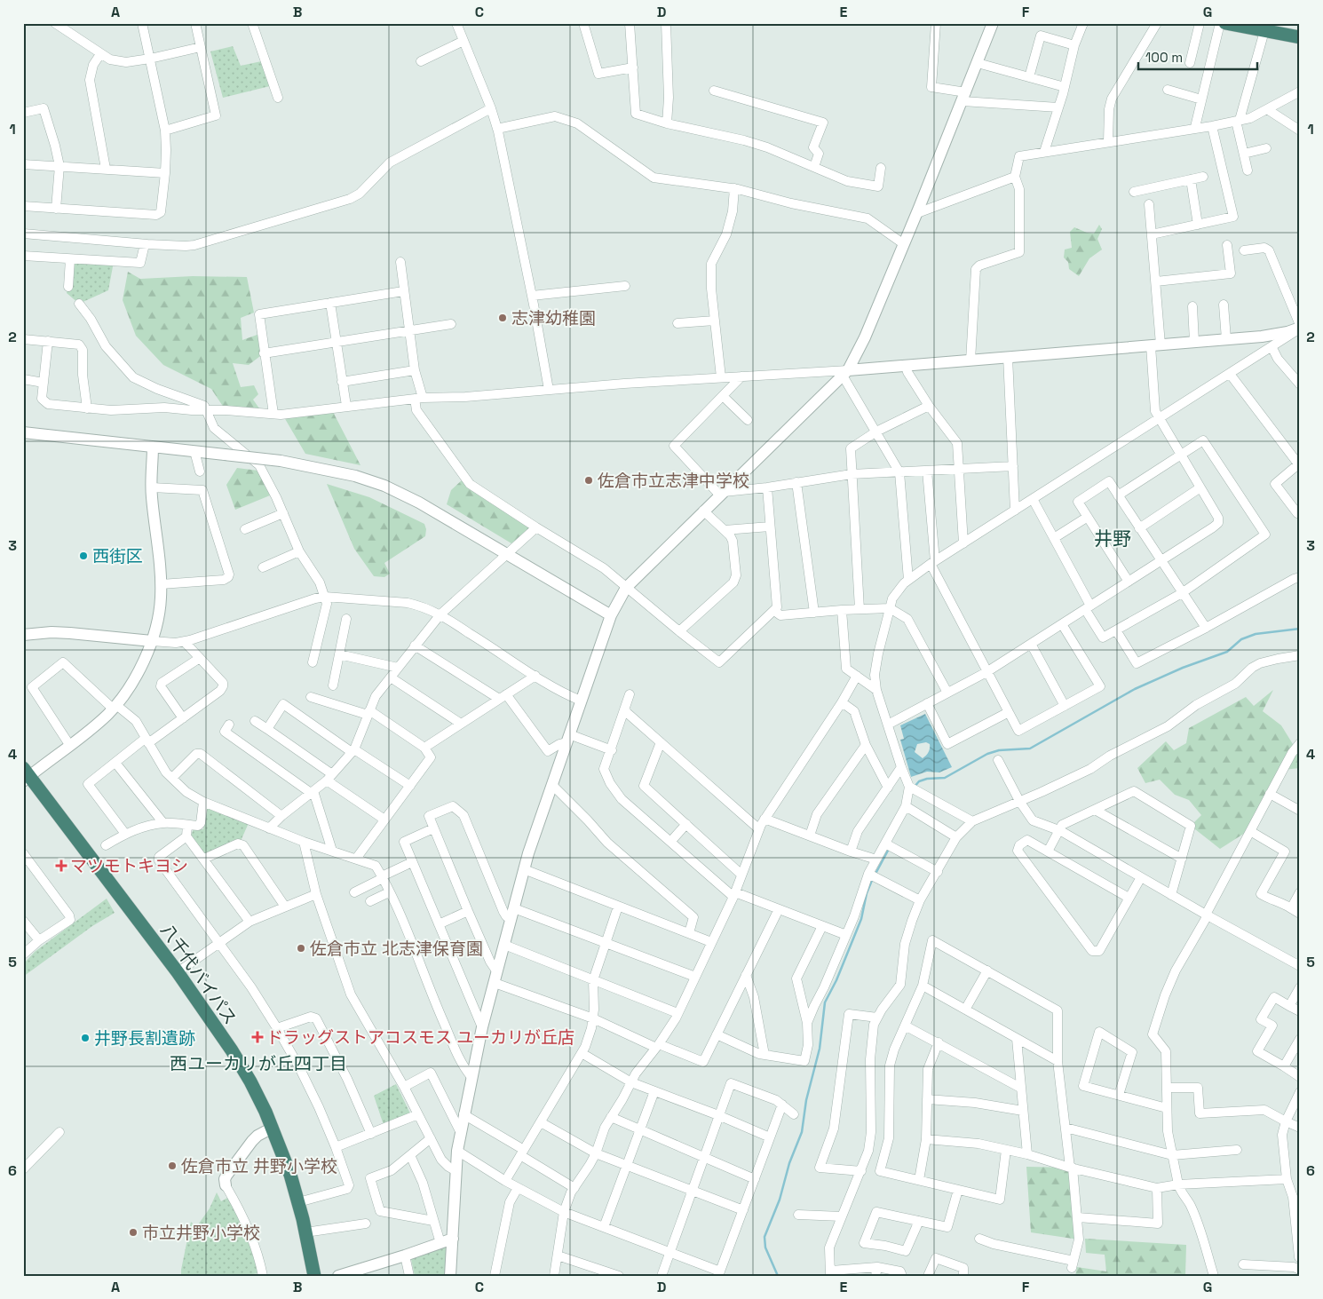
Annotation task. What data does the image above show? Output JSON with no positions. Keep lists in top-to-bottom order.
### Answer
{
  "streets": {
    "highway": ["八千代バイパス"]
  },
  "districts": ["井野", "西ユーカリが丘四丁目"],
  "places": {
    "other": [
      "志津幼稚園",
      "佐倉市立志津中学校",
      "西街区",
      "佐倉市立 北志津保育園",
      "井野長割遺跡",
      "佐倉市立 井野小学校",
      "市立井野小学校"
    ],
    "health": ["マツモトキヨシ", "ドラッグストアコスモス ユーカリが丘店"]
  },
  "scale_bar": "100 m",
  "grid": {
    "columns": [
      "A",
      "B",
      "C",
      "D",
      "E",
      "F",
      "G"
    ],
    "rows": [
      "1",
      "2",
      "3",
      "4",
      "5",
      "6"
    ]
  }
}
